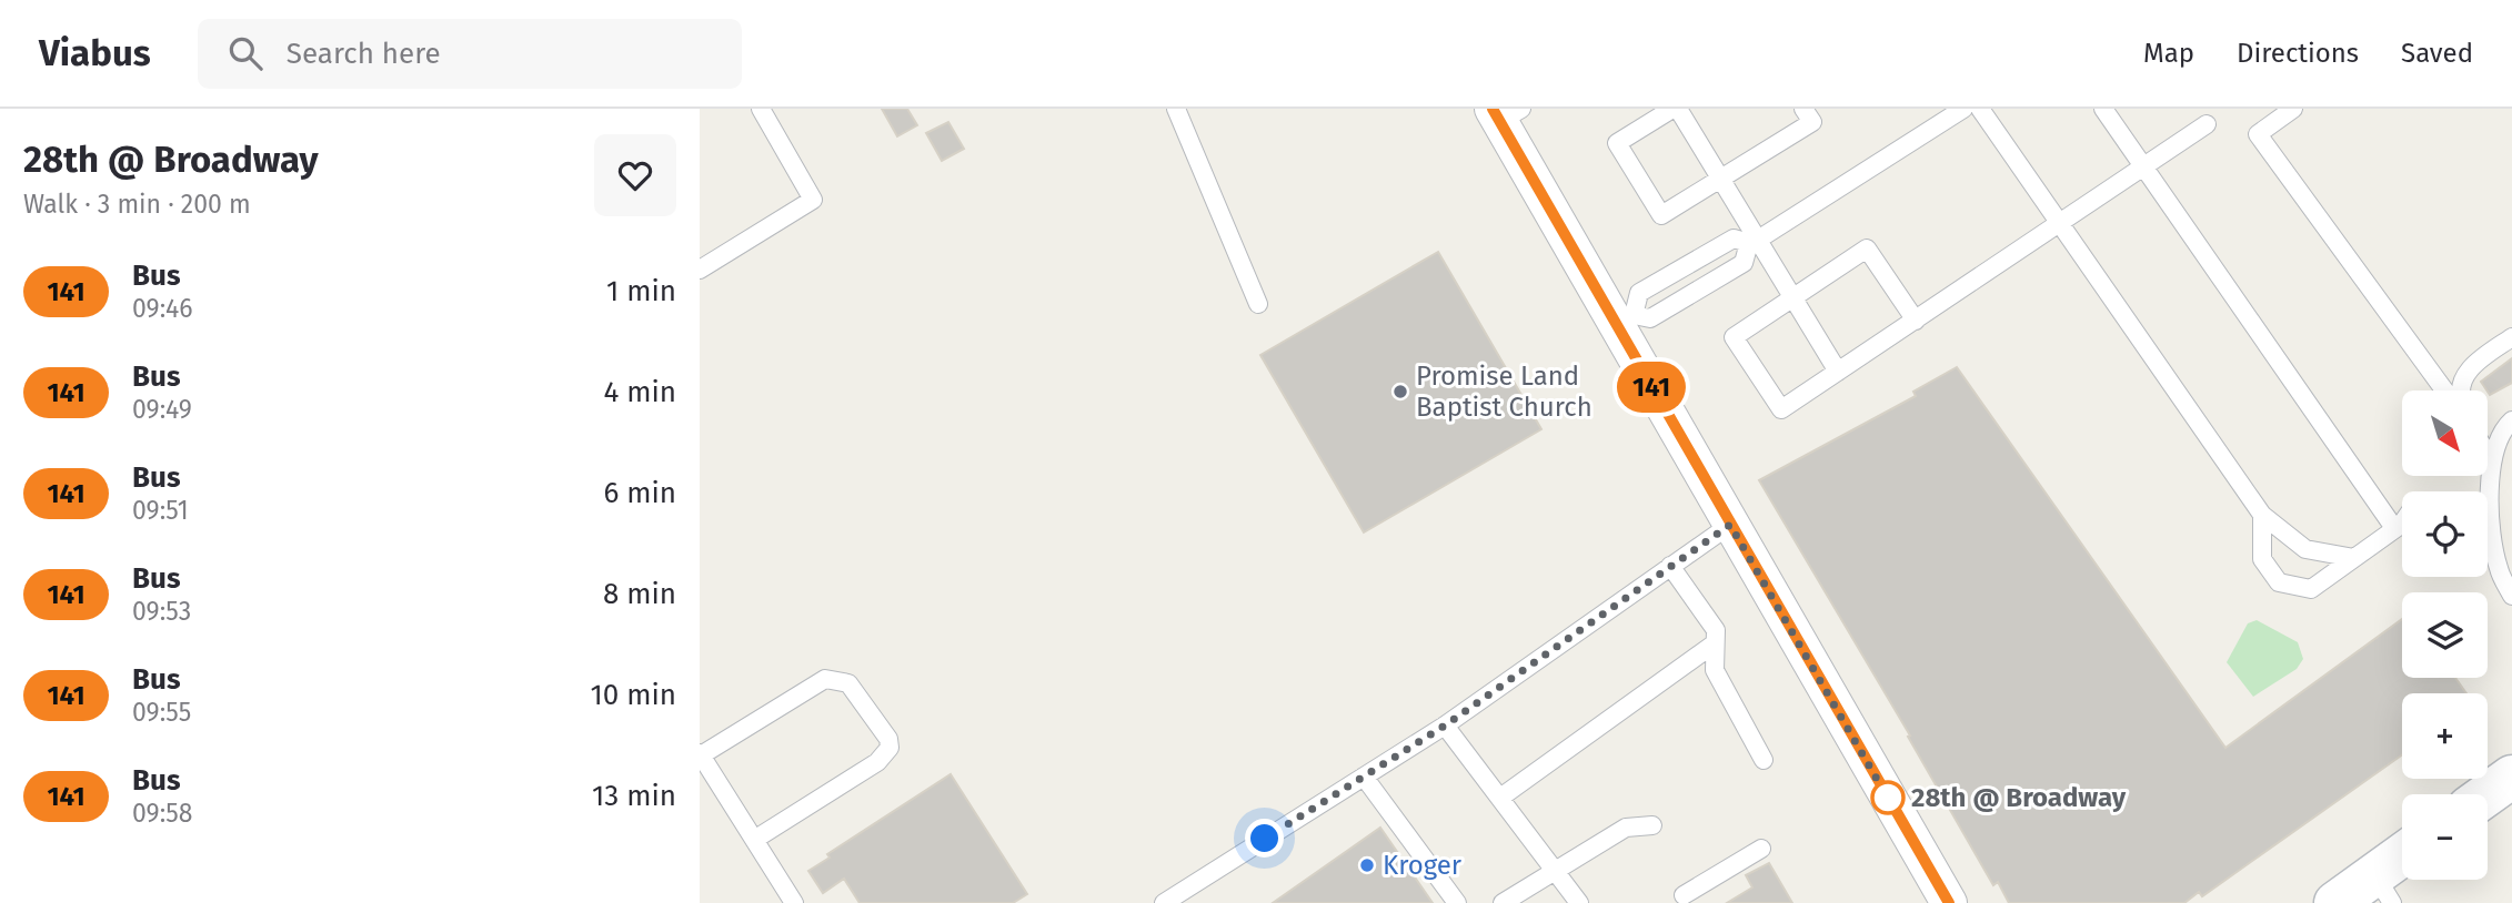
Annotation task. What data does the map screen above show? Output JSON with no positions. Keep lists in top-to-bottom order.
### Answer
{
  "places": ["Promise Land Baptist Church", "28th @ Broadway", "Kroger"],
  "lines": ["bus line 141"],
  "north": "bottom right",
  "page": {
    "header": "Viabus",
    "search": "Search here",
    "nav": ["Map", "Directions", "Saved"],
    "heading": ["28th @ Broadway", "Walk · 3 min · 200 m"],
    "on_map": "141",
    "list": [
      {
        "mark": "141",
        "name": "Bus",
        "note": "09:46",
        "value": "1 min"
      },
      {
        "mark": "141",
        "name": "Bus",
        "note": "09:49",
        "value": "4 min"
      },
      {
        "mark": "141",
        "name": "Bus",
        "note": "09:51",
        "value": "6 min"
      },
      {
        "mark": "141",
        "name": "Bus",
        "note": "09:53",
        "value": "8 min"
      },
      {
        "mark": "141",
        "name": "Bus",
        "note": "09:55",
        "value": "10 min"
      },
      {
        "mark": "141",
        "name": "Bus",
        "note": "09:58",
        "value": "13 min"
      }
    ],
    "map_buttons": ["+", "−"]
  }
}
